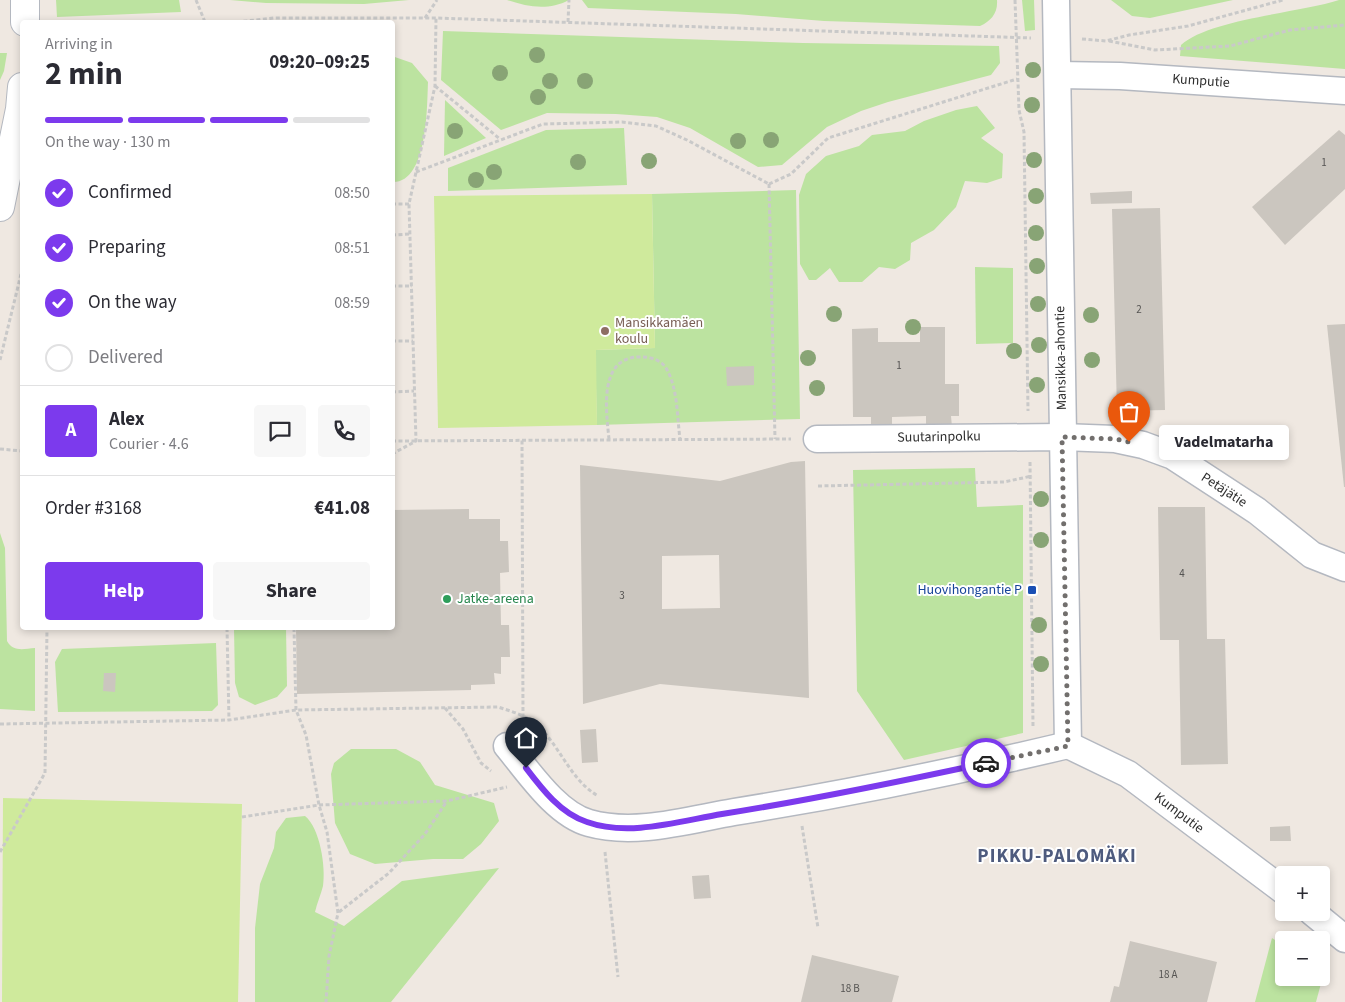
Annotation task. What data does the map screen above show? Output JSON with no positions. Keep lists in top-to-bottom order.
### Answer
{
  "streets": {
    "street": [
      "Kumputie",
      "Mansikka-ahontie",
      "Suutarinpolku",
      "Petäjätie"
    ]
  },
  "crossings": [
    ["Kumputie", "Mansikka-ahontie"],
    ["Mansikka-ahontie", "Suutarinpolku"],
    ["Mansikka-ahontie", "Petäjätie"],
    ["Suutarinpolku", "Petäjätie"]
  ],
  "districts": ["PIKKU-PALOMÄKI"],
  "places": {
    "other": ["Mansikkamäen koulu", "Vadelmatarha", "Jatke-areena"],
    "transit": ["Huovihongantie P"]
  },
  "house_numbers": [
    "1",
    "2",
    "1",
    "4",
    "3",
    "18 A",
    "18 B"
  ],
  "page": {
    "heading": ["2 min", "Arriving in", "09:20–09:25"],
    "panel": [
      "Alex",
      "Courier · 4.6",
      "Order #3168",
      "€41.08"
    ],
    "bar": "On the way · 130 m",
    "list": [
      ["Confirmed", "08:50"],
      ["Preparing", "08:51"],
      ["On the way", "08:59"],
      "Delivered"
    ],
    "round": "A",
    "bubble": "Vadelmatarha",
    "buttons": ["Help", "Share"],
    "map_buttons": ["+", "−"]
  }
}
